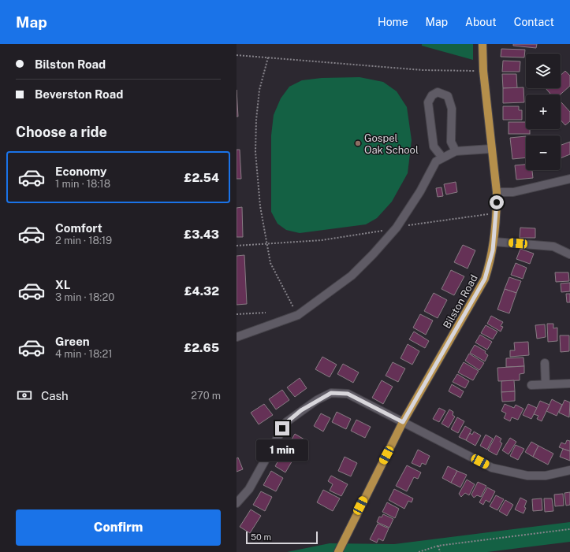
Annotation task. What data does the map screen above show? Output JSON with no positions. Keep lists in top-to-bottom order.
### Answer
{
  "streets": {
    "main road": ["Bilston Road"]
  },
  "places": ["Gospel Oak School"],
  "scale_bar": "50 m",
  "page": {
    "header": "Map",
    "nav": [
      "Home",
      "Map",
      "About",
      "Contact"
    ],
    "banner": ["Bilston Road", "Beverston Road"],
    "map_buttons": ["+", "−"],
    "heading": "Choose a ride",
    "list": [
      {
        "name": "Economy",
        "note": "1 min · 18:18",
        "value": "£2.54"
      },
      {
        "name": "Comfort",
        "note": "2 min · 18:19",
        "value": "£3.43"
      },
      {
        "name": "XL",
        "note": "3 min · 18:20",
        "value": "£4.32"
      },
      {
        "name": "Green",
        "note": "4 min · 18:21",
        "value": "£2.65"
      }
    ],
    "pay": ["Cash", "270 m"],
    "bubble": "1 min",
    "buttons": "Confirm",
    "scale": "50 m"
  }
}
